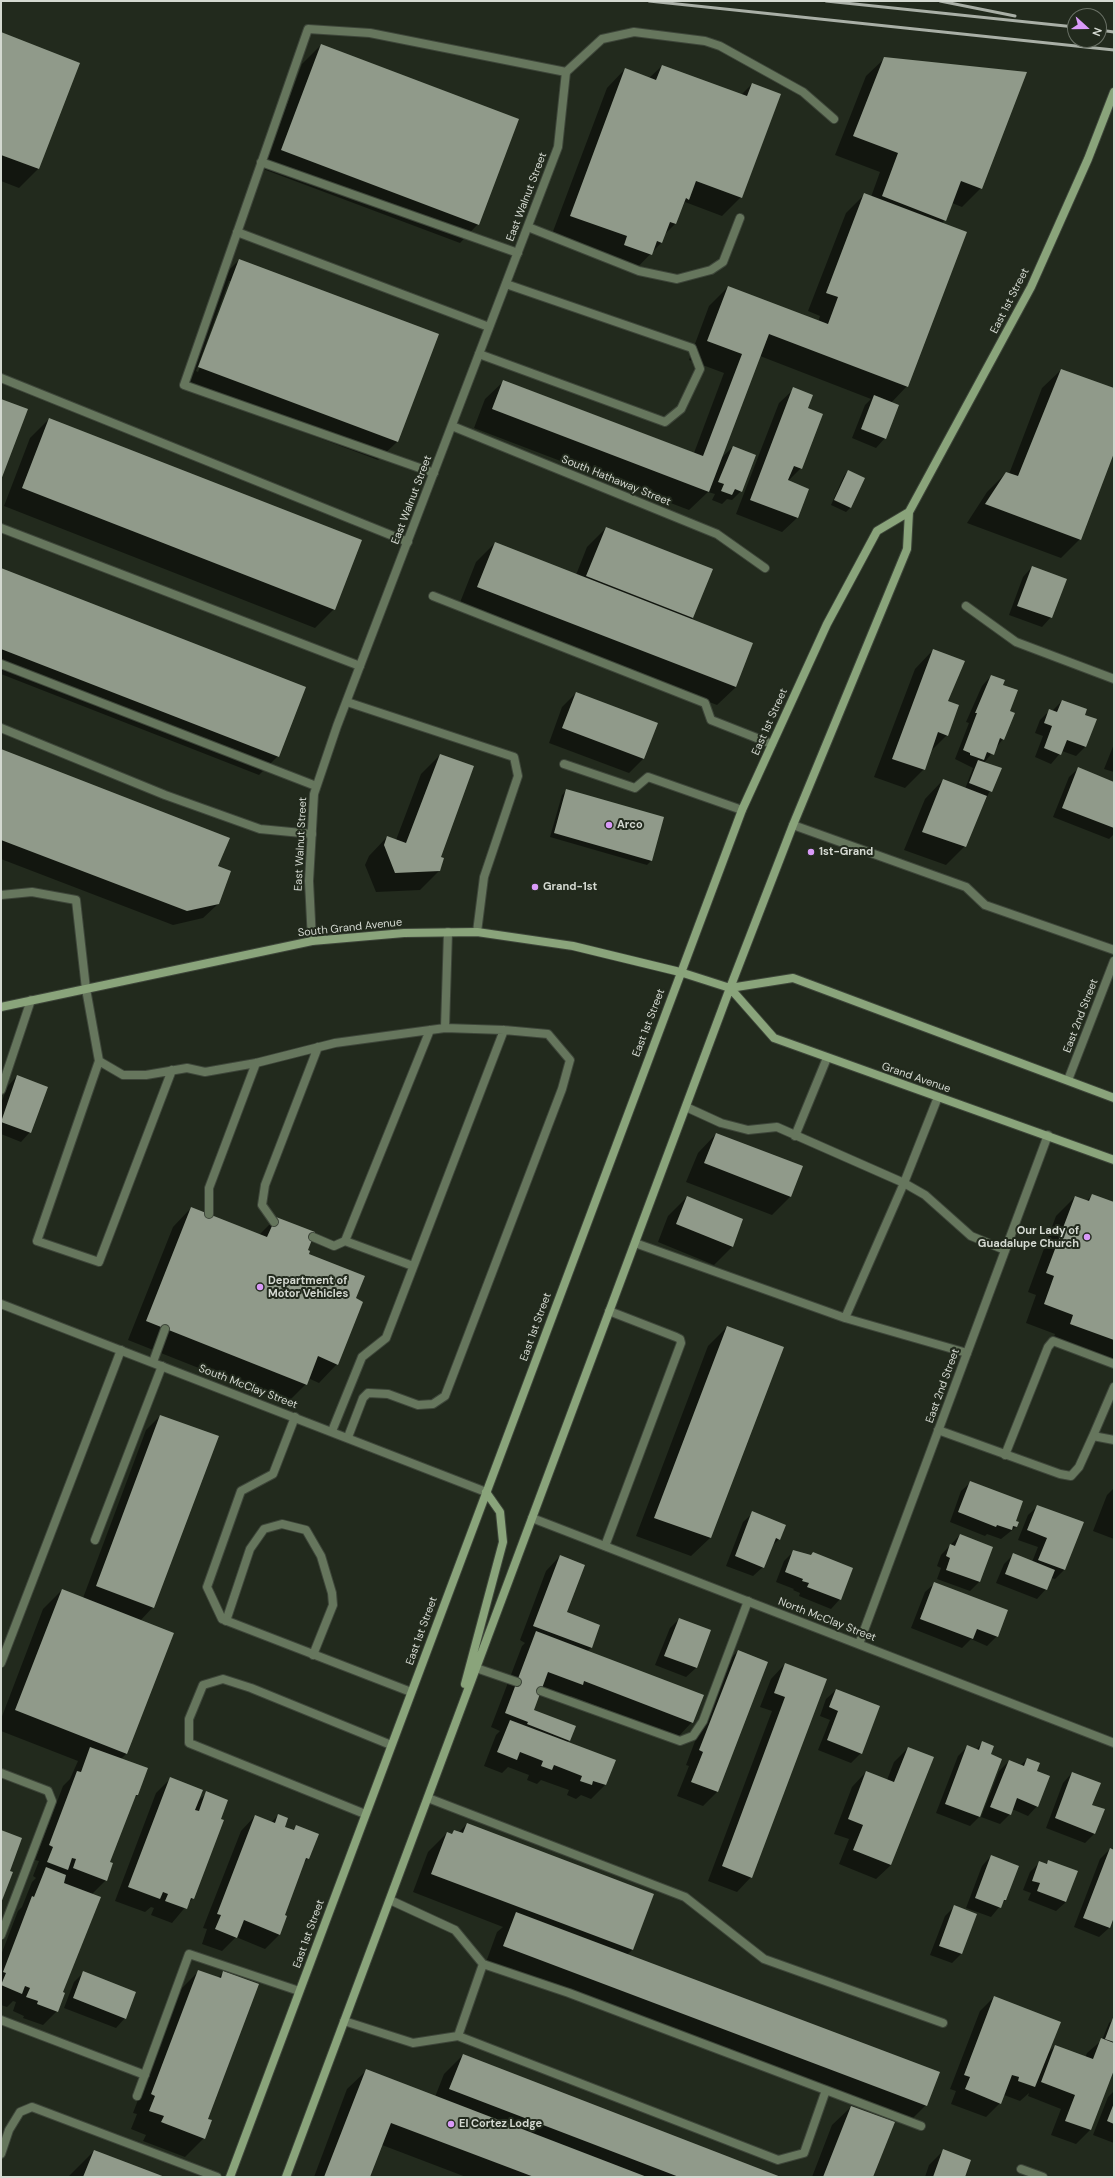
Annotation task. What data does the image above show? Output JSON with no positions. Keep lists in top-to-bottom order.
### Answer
{
  "streets": {
    "main road": ["East 1st Street", "South Grand Avenue", "Grand Avenue"],
    "street": [
      "East Walnut Street",
      "South Hathaway Street",
      "East 2nd Street",
      "South McClay Street",
      "North McClay Street"
    ]
  },
  "crossings": [
    ["East Walnut Street", "South Hathaway Street"],
    ["East Walnut Street", "South Grand Avenue"],
    ["East 1st Street", "South Grand Avenue"],
    ["East 1st Street", "Grand Avenue"],
    ["East 1st Street", "South McClay Street"],
    ["East 1st Street", "North McClay Street"],
    ["East 2nd Street", "Grand Avenue"],
    ["East 2nd Street", "North McClay Street"]
  ],
  "places": [
    "Arco",
    "1st-Grand",
    "Grand-1st",
    "Our Lady of Guadalupe Church",
    "Department of Motor Vehicles",
    "El Cortez Lodge"
  ],
  "north": "right"
}
